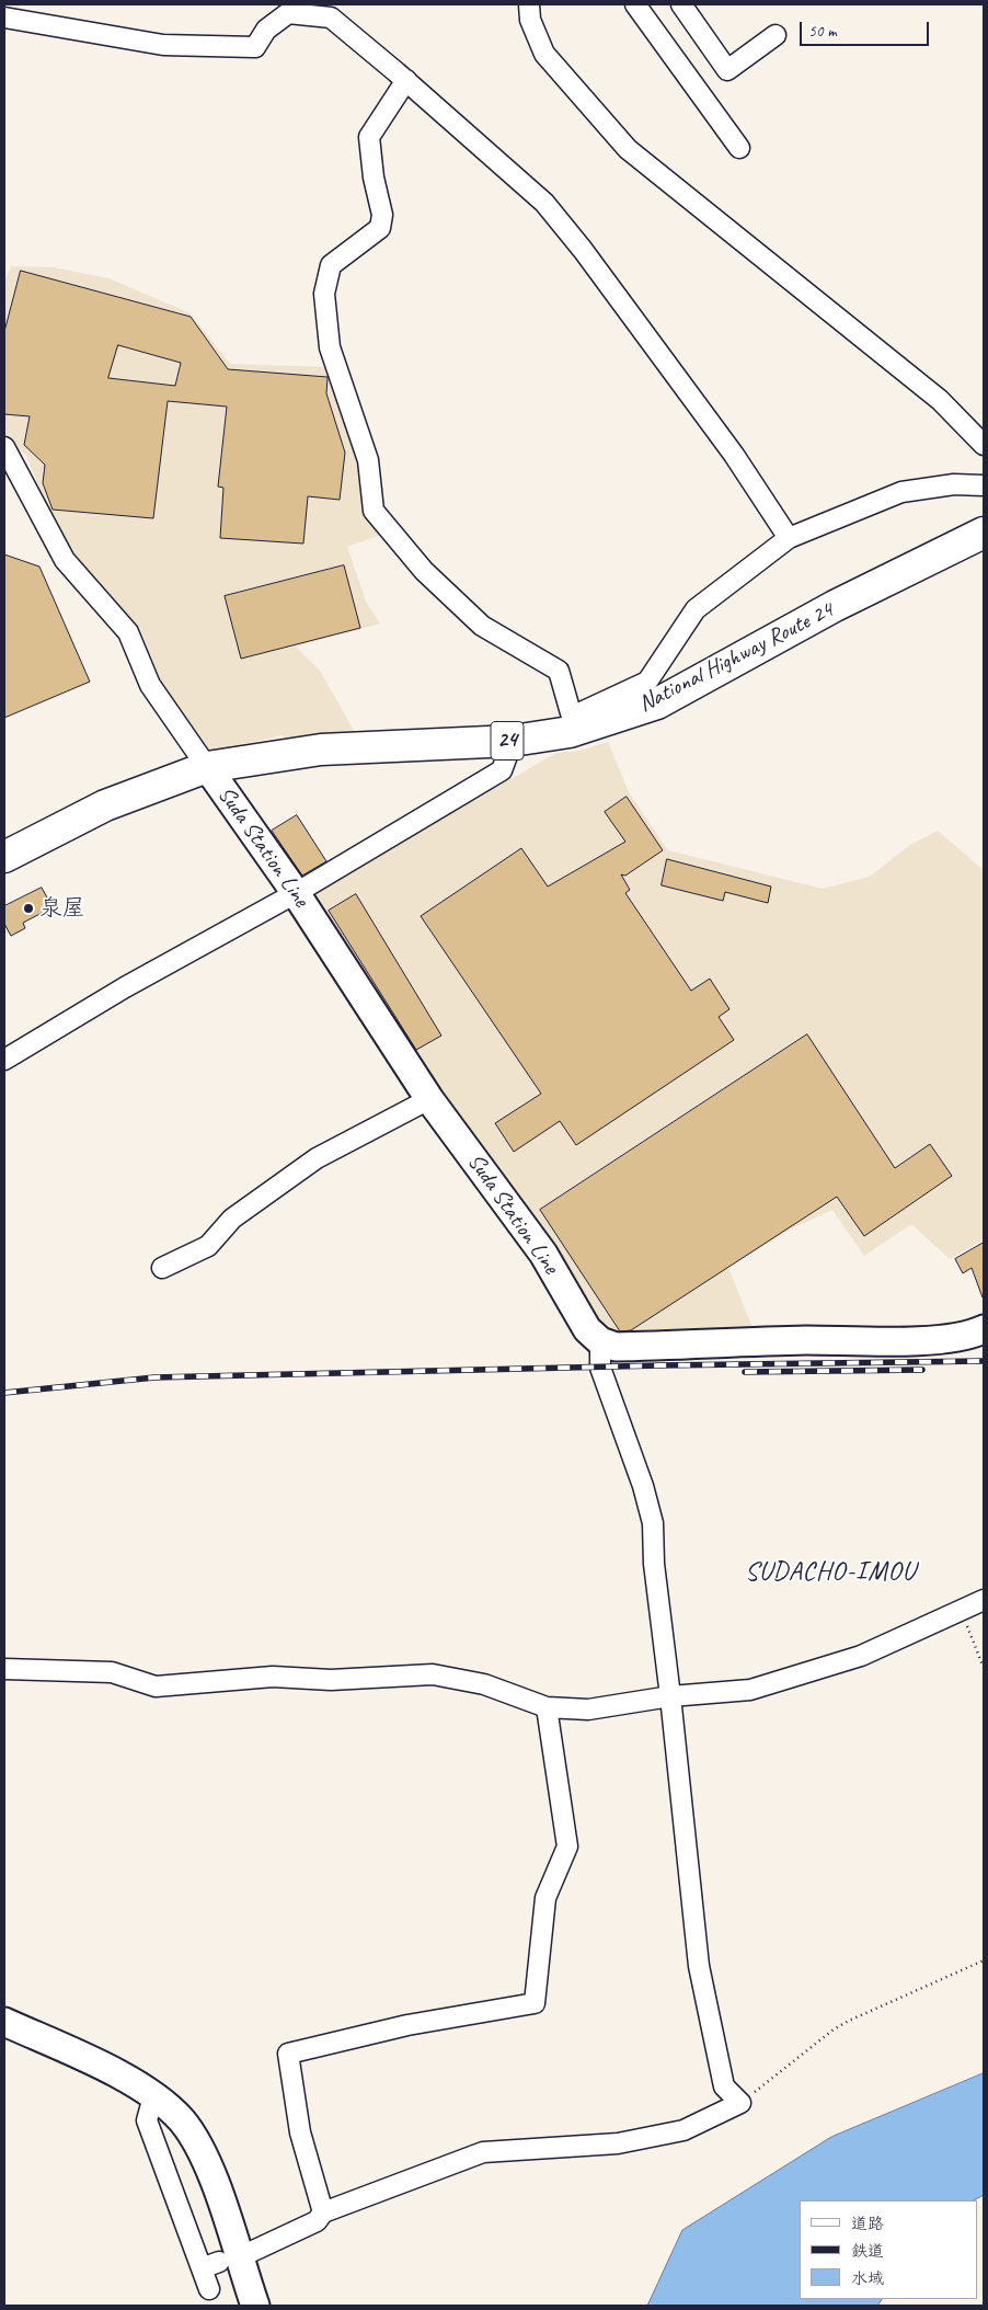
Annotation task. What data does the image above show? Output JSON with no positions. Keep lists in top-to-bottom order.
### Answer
{
  "streets": {
    "highway": ["National Highway Route 24", "24"],
    "main road": ["Suda Station Line"]
  },
  "crossings": [
    ["National Highway Route 24", "Suda Station Line"]
  ],
  "districts": ["SUDACHO-IMOU"],
  "places": ["泉屋"],
  "legend": ["道路", "鉄道", "水域"],
  "scale_bar": "50 m"
}
